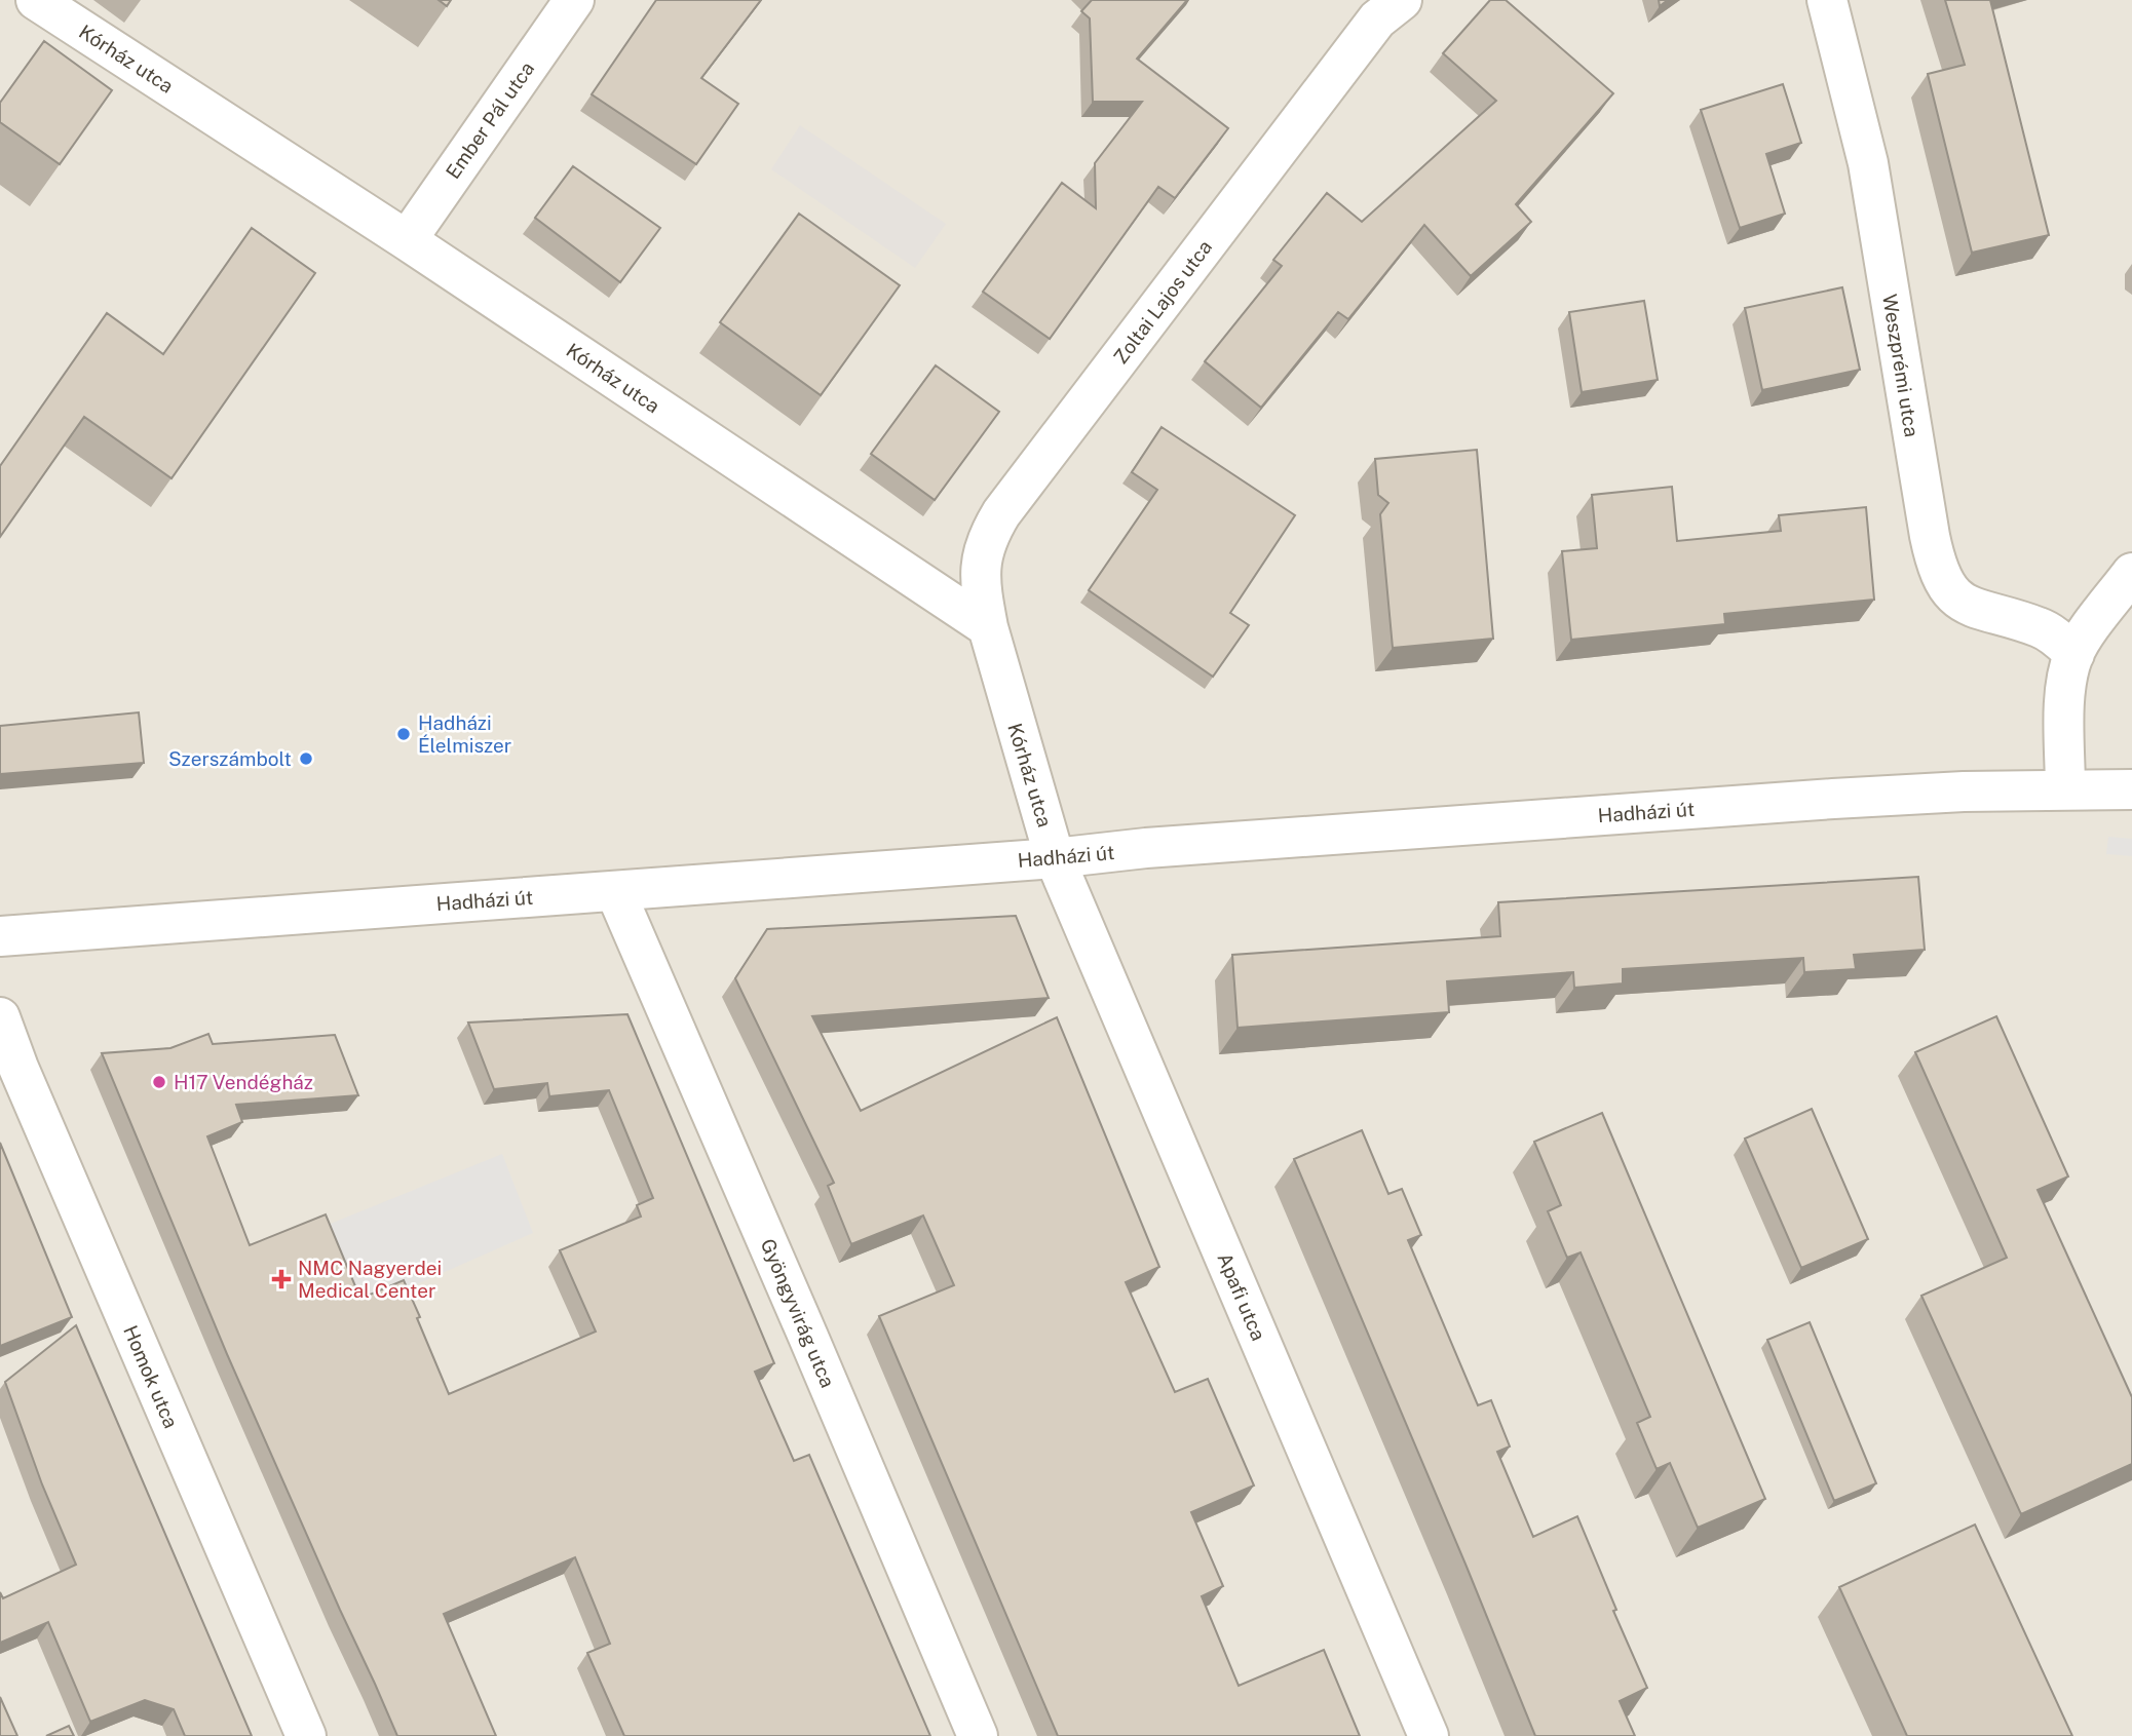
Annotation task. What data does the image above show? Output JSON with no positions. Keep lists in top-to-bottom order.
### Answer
{
  "streets": {
    "street": [
      "Kórház utca",
      "Ember Pál utca",
      "Zoltai Lajos utca",
      "Weszprémi utca",
      "Hadházi út",
      "Apafi utca",
      "Gyöngyvirág utca",
      "Homok utca"
    ]
  },
  "crossings": [
    ["Kórház utca", "Ember Pál utca"],
    ["Kórház utca", "Zoltai Lajos utca"],
    ["Kórház utca", "Hadházi út"],
    ["Kórház utca", "Apafi utca"],
    ["Hadházi út", "Apafi utca"],
    ["Hadházi út", "Gyöngyvirág utca"]
  ],
  "places": {
    "other": ["Hadházi Élelmiszer", "Szerszámbolt", "H17 Vendégház"],
    "health": ["NMC Nagyerdei Medical Center"]
  }
}
